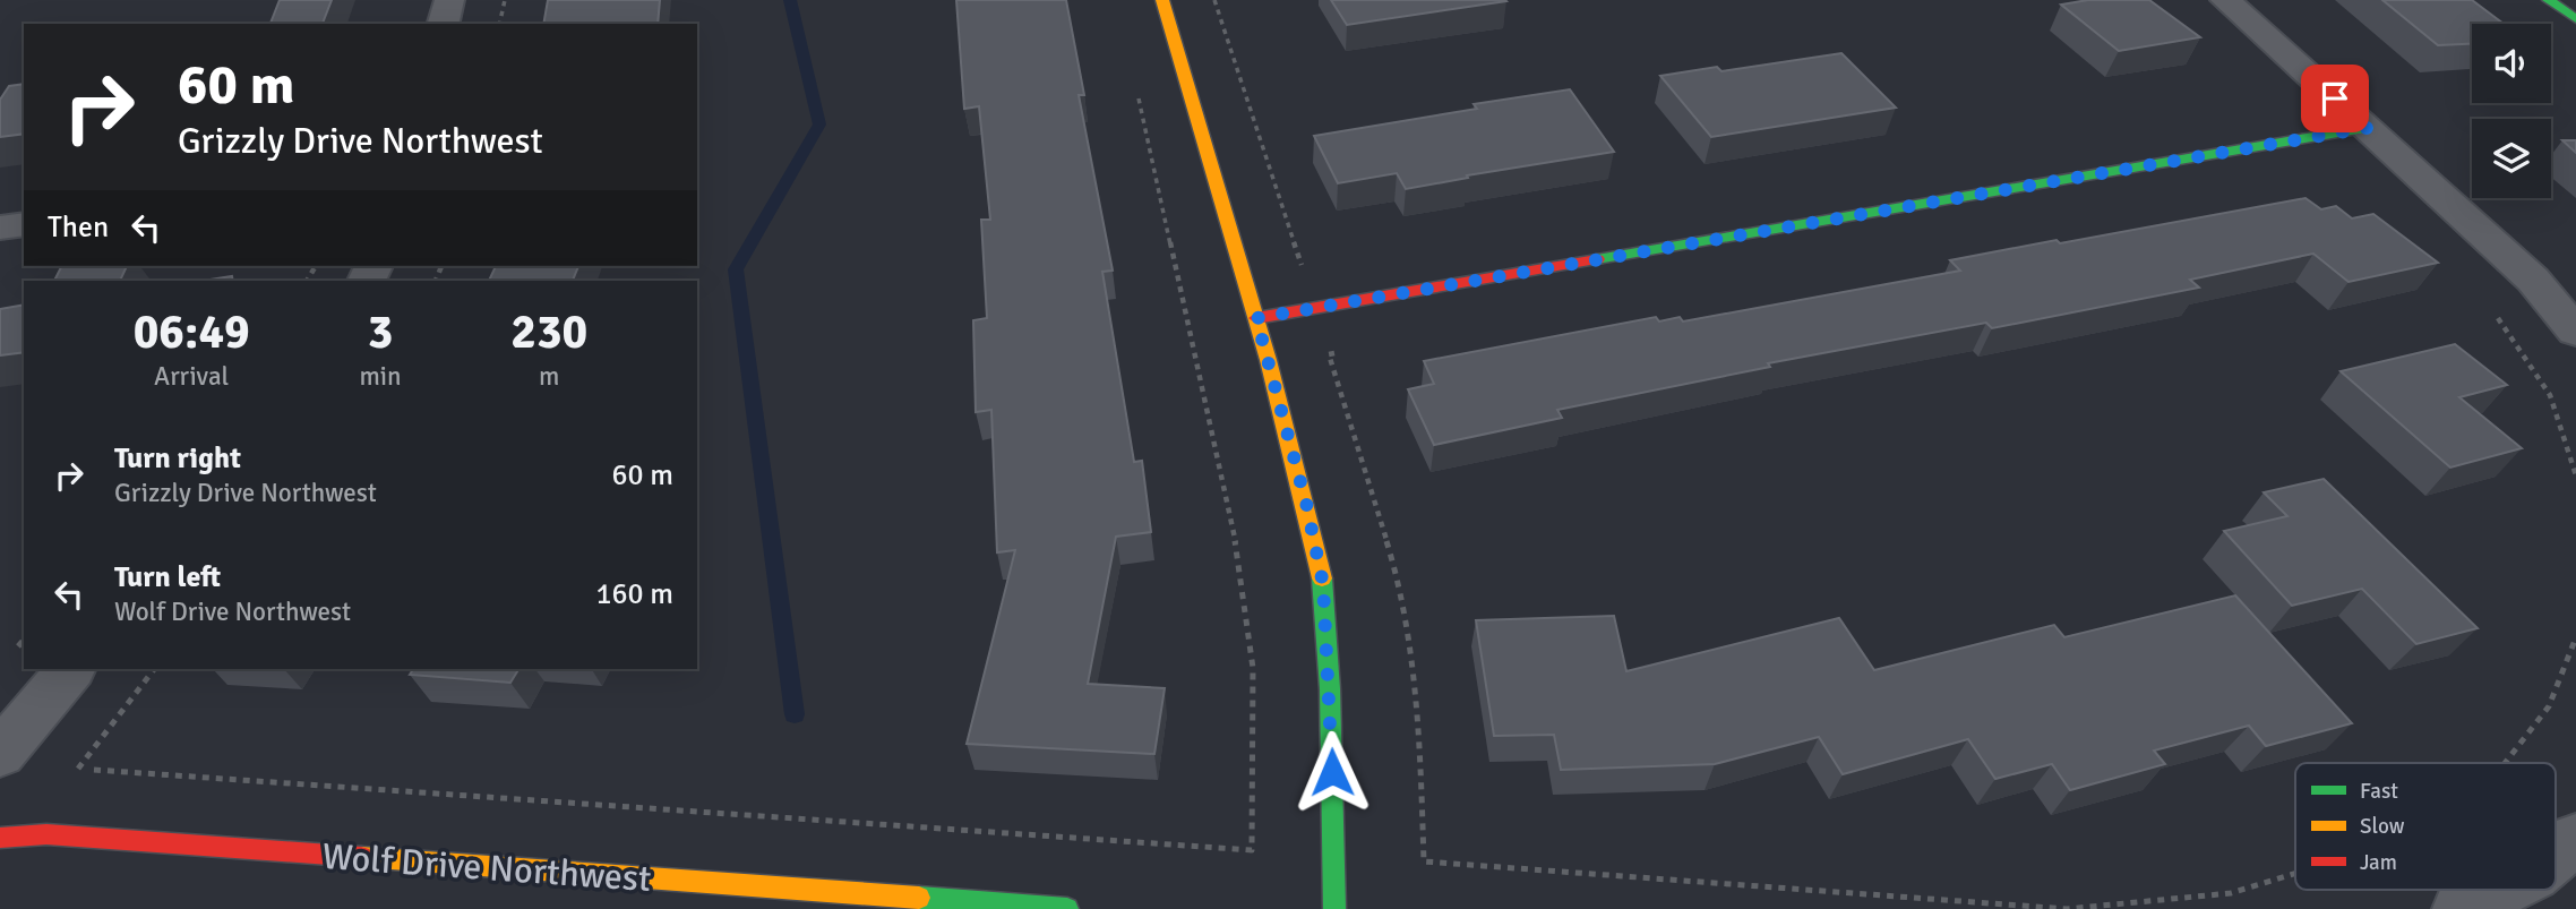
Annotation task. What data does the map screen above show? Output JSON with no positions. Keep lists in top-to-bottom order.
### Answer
{
  "streets": {
    "street": ["Wolf Drive Northwest"]
  },
  "legend": ["Fast", "Slow", "Jam"],
  "page": {
    "turn": ["60 m", "Grizzly Drive Northwest"],
    "then": "Then",
    "eta": [
      "06:49",
      "Arrival",
      "3",
      "min",
      "230",
      "m"
    ],
    "list": [
      {
        "name": "Turn right",
        "note": "Grizzly Drive Northwest",
        "value": "60 m"
      },
      {
        "name": "Turn left",
        "note": "Wolf Drive Northwest",
        "value": "160 m"
      }
    ]
  }
}
